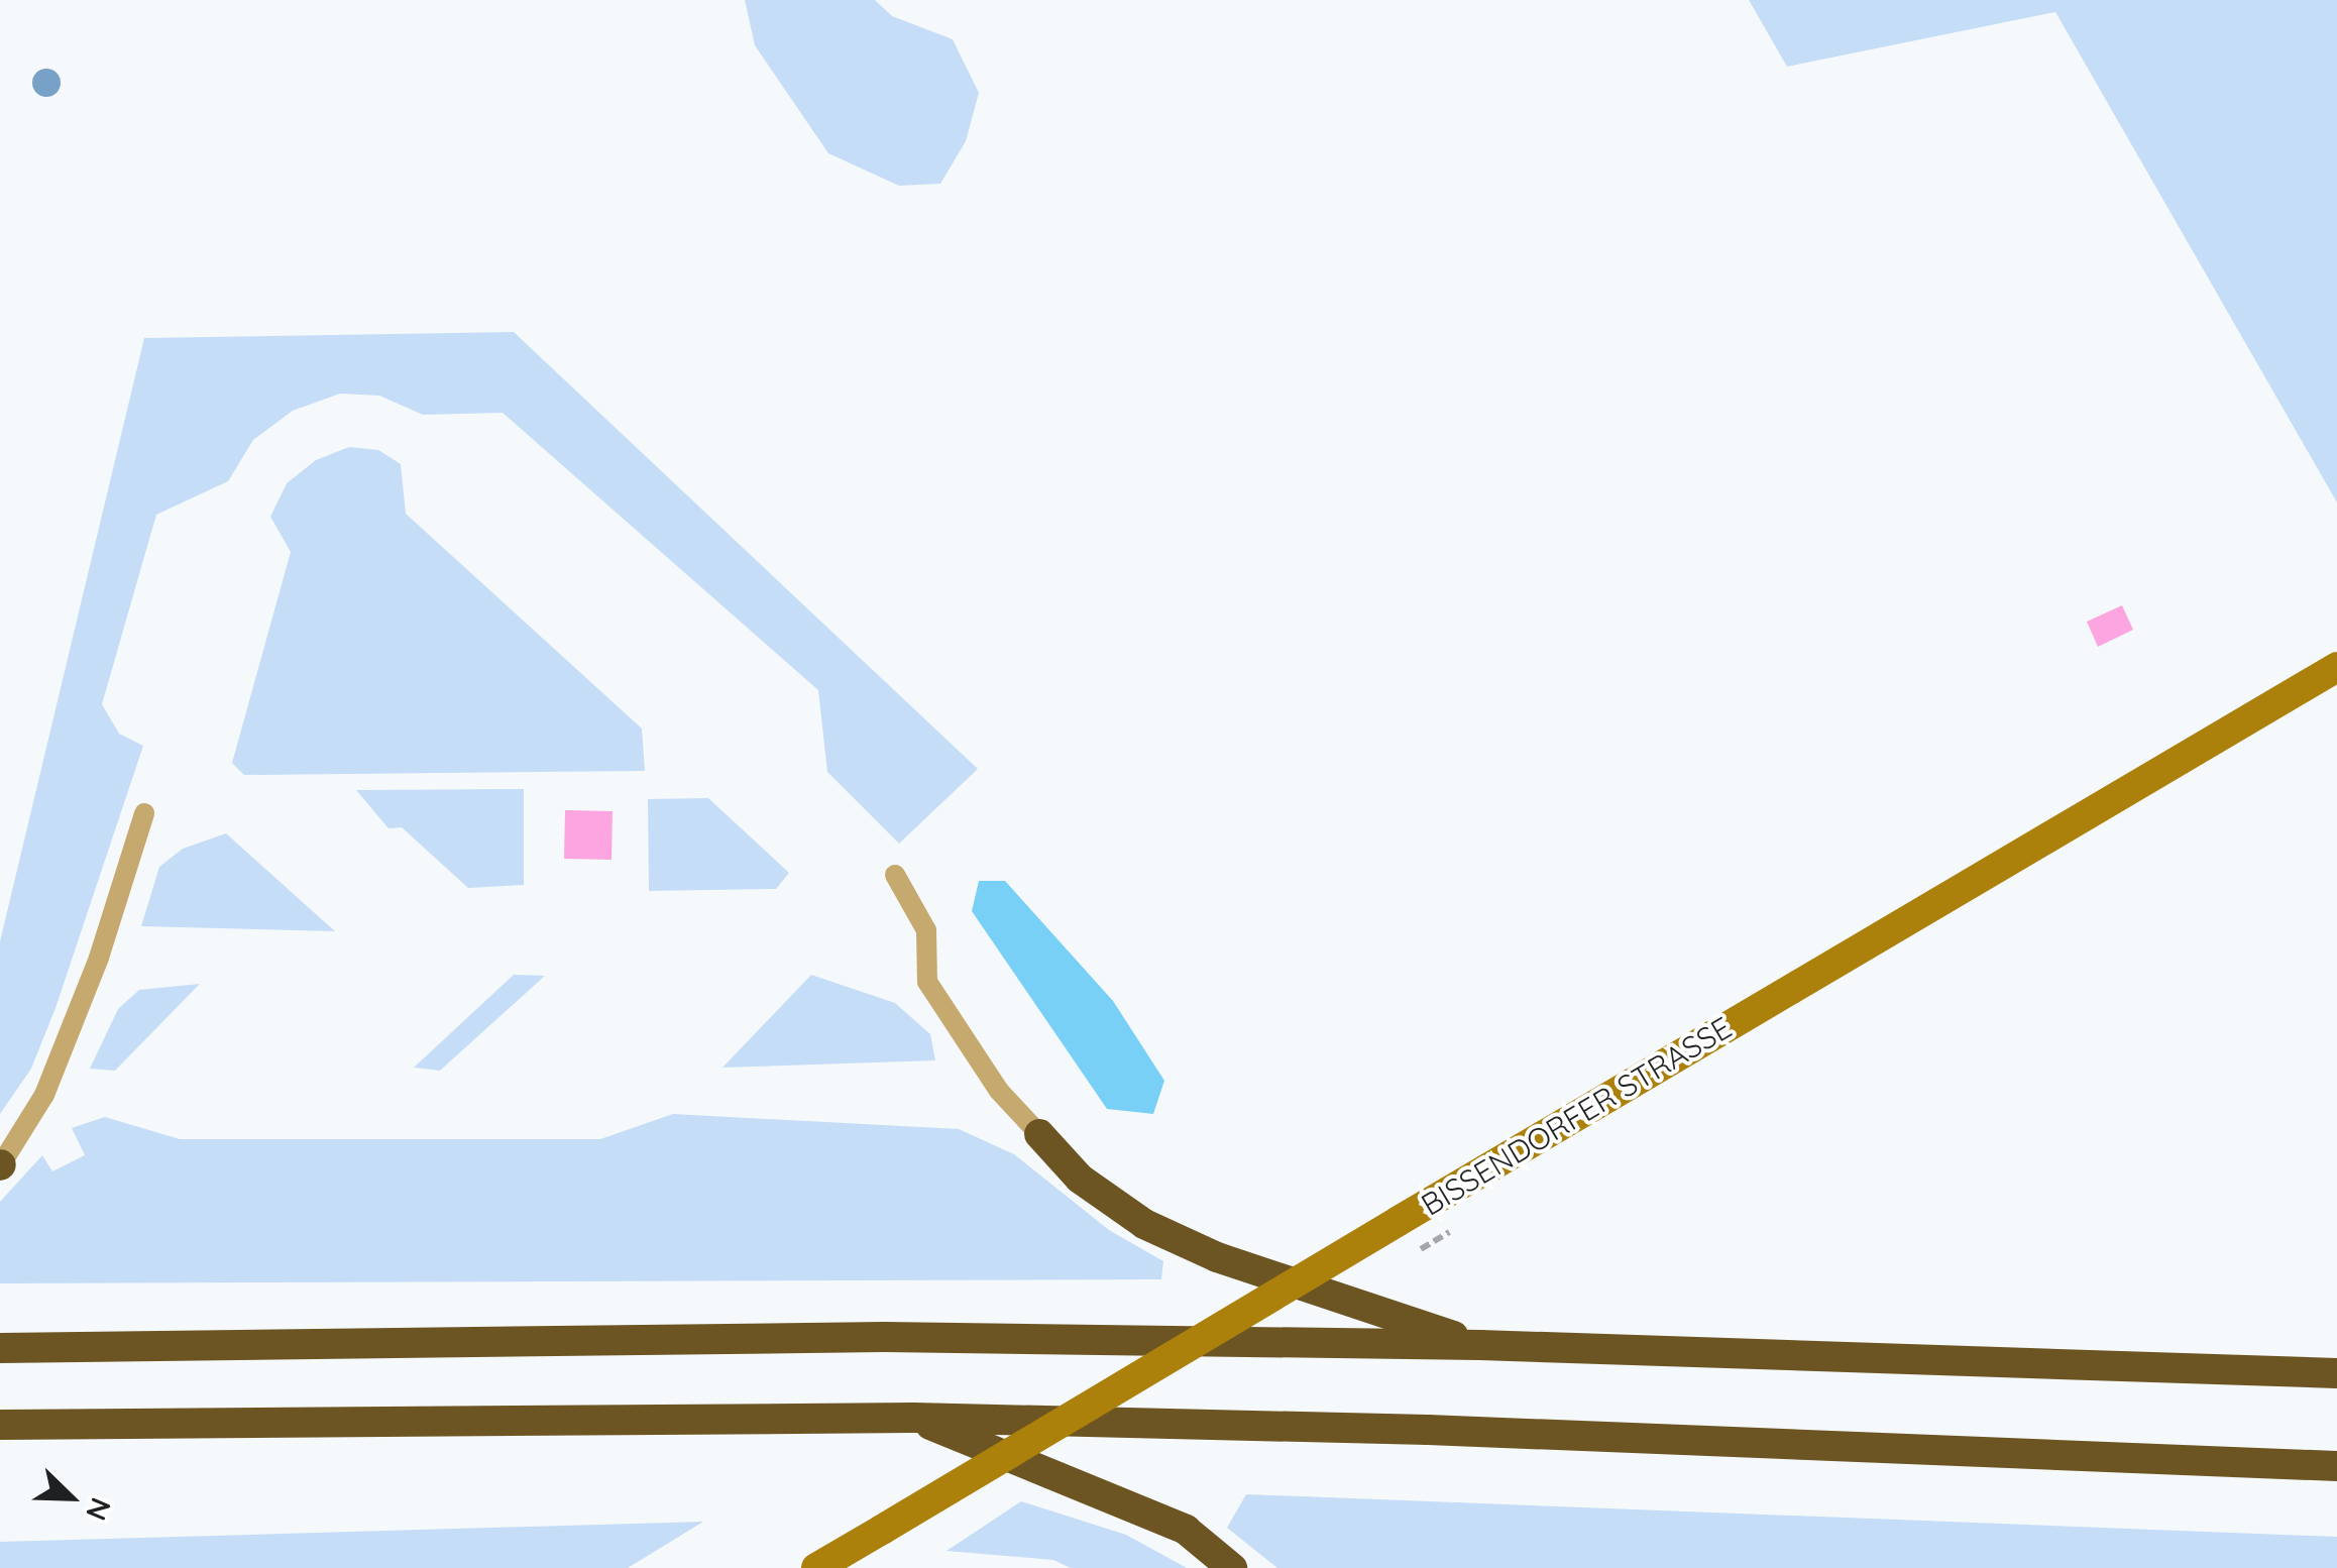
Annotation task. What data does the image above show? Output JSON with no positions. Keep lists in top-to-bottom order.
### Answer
{
  "streets": {
    "main road": ["BISSENDORFER STRASSE"]
  },
  "north": "bottom right"
}
